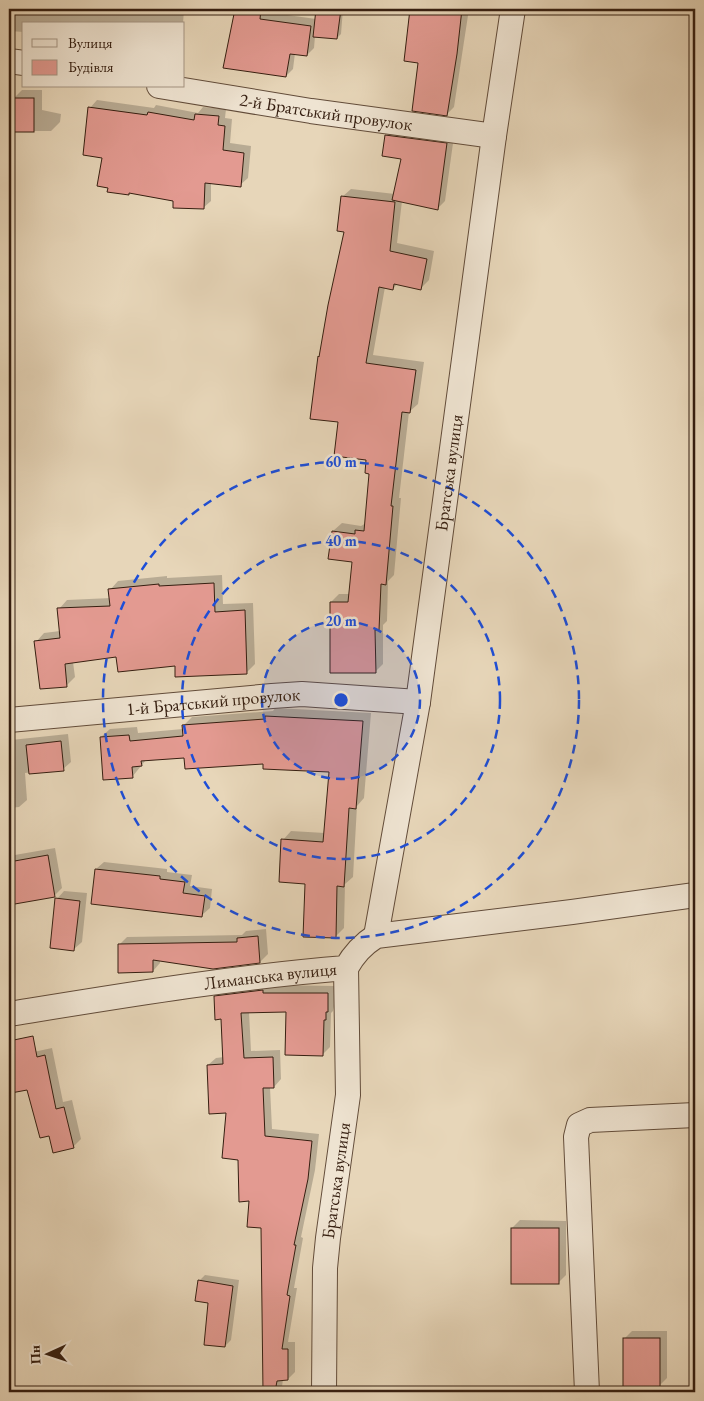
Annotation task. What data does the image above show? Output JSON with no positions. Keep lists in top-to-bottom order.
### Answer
{
  "streets": {
    "street": [
      "2-й Братський провулок",
      "Братська вулиця",
      "1-й Братський провулок",
      "Лиманська вулиця"
    ]
  },
  "crossings": [
    ["2-й Братський провулок", "Братська вулиця"],
    ["Братська вулиця", "1-й Братський провулок"],
    ["Братська вулиця", "Лиманська вулиця"]
  ],
  "legend": ["Вулиця", "Будівля"],
  "north": "left",
  "rings": ["60 m", "40 m", "20 m"]
}
